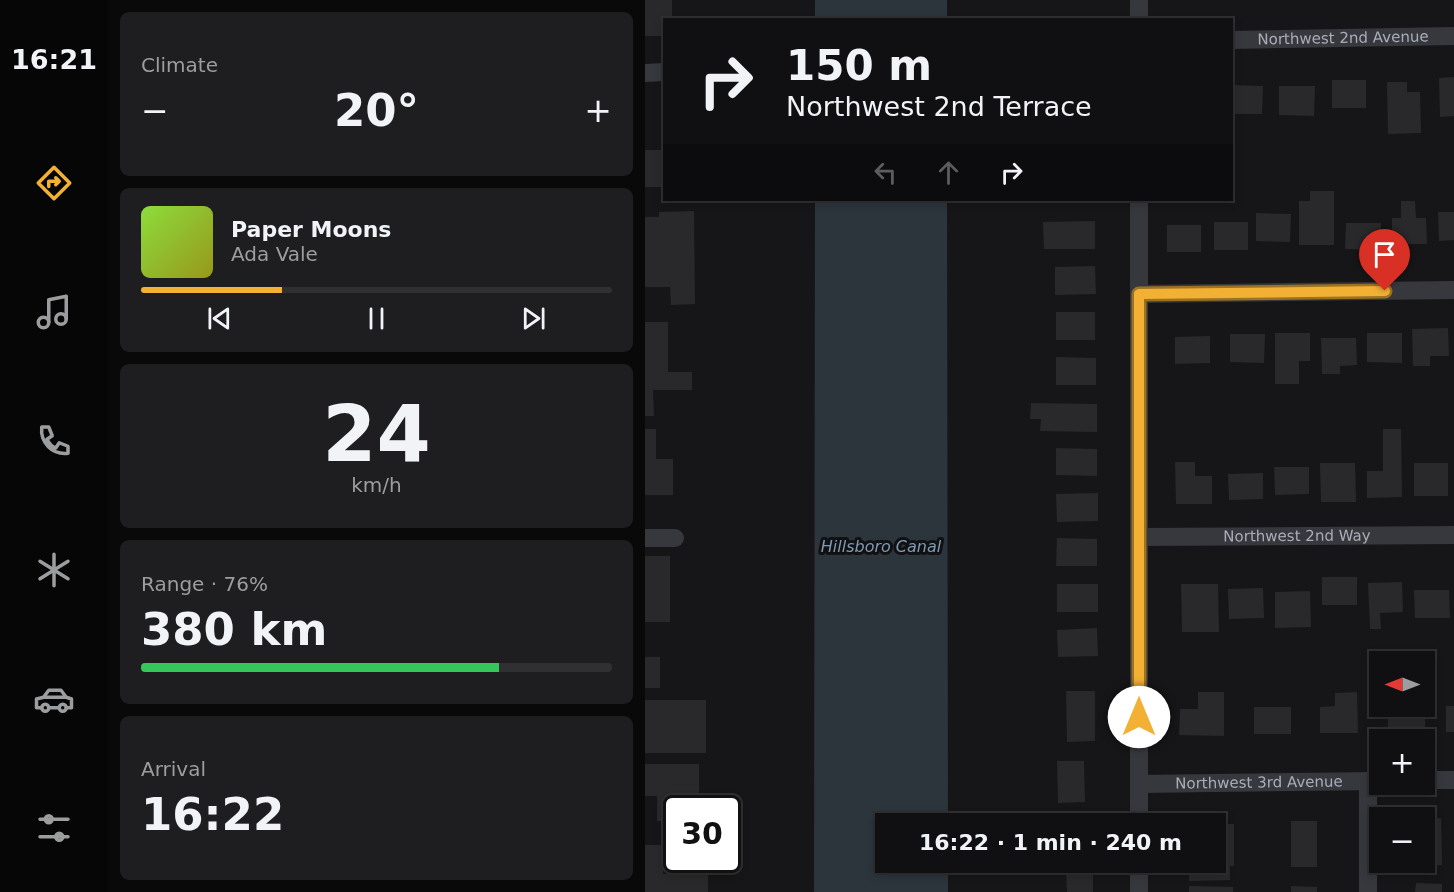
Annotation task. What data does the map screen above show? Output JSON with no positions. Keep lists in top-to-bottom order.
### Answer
{
  "streets": {
    "street": ["Northwest 2nd Avenue", "Northwest 2nd Way", "Northwest 3rd Avenue"]
  },
  "water": ["Hillsboro Canal"],
  "north": "left",
  "page": {
    "tabs": "16:21",
    "tile": [
      "Climate",
      ["24", "km/h"],
      ["Range · 76%", "380 km"],
      ["Arrival", "16:22"]
    ],
    "turn": ["150 m", "Northwest 2nd Terrace"],
    "heat": ["−", "20°", "+"],
    "song": ["Paper Moons", "Ada Vale"],
    "map_buttons": ["+", "−"],
    "limit": "30",
    "trip": "16:22 · 1 min · 240 m"
  }
}
